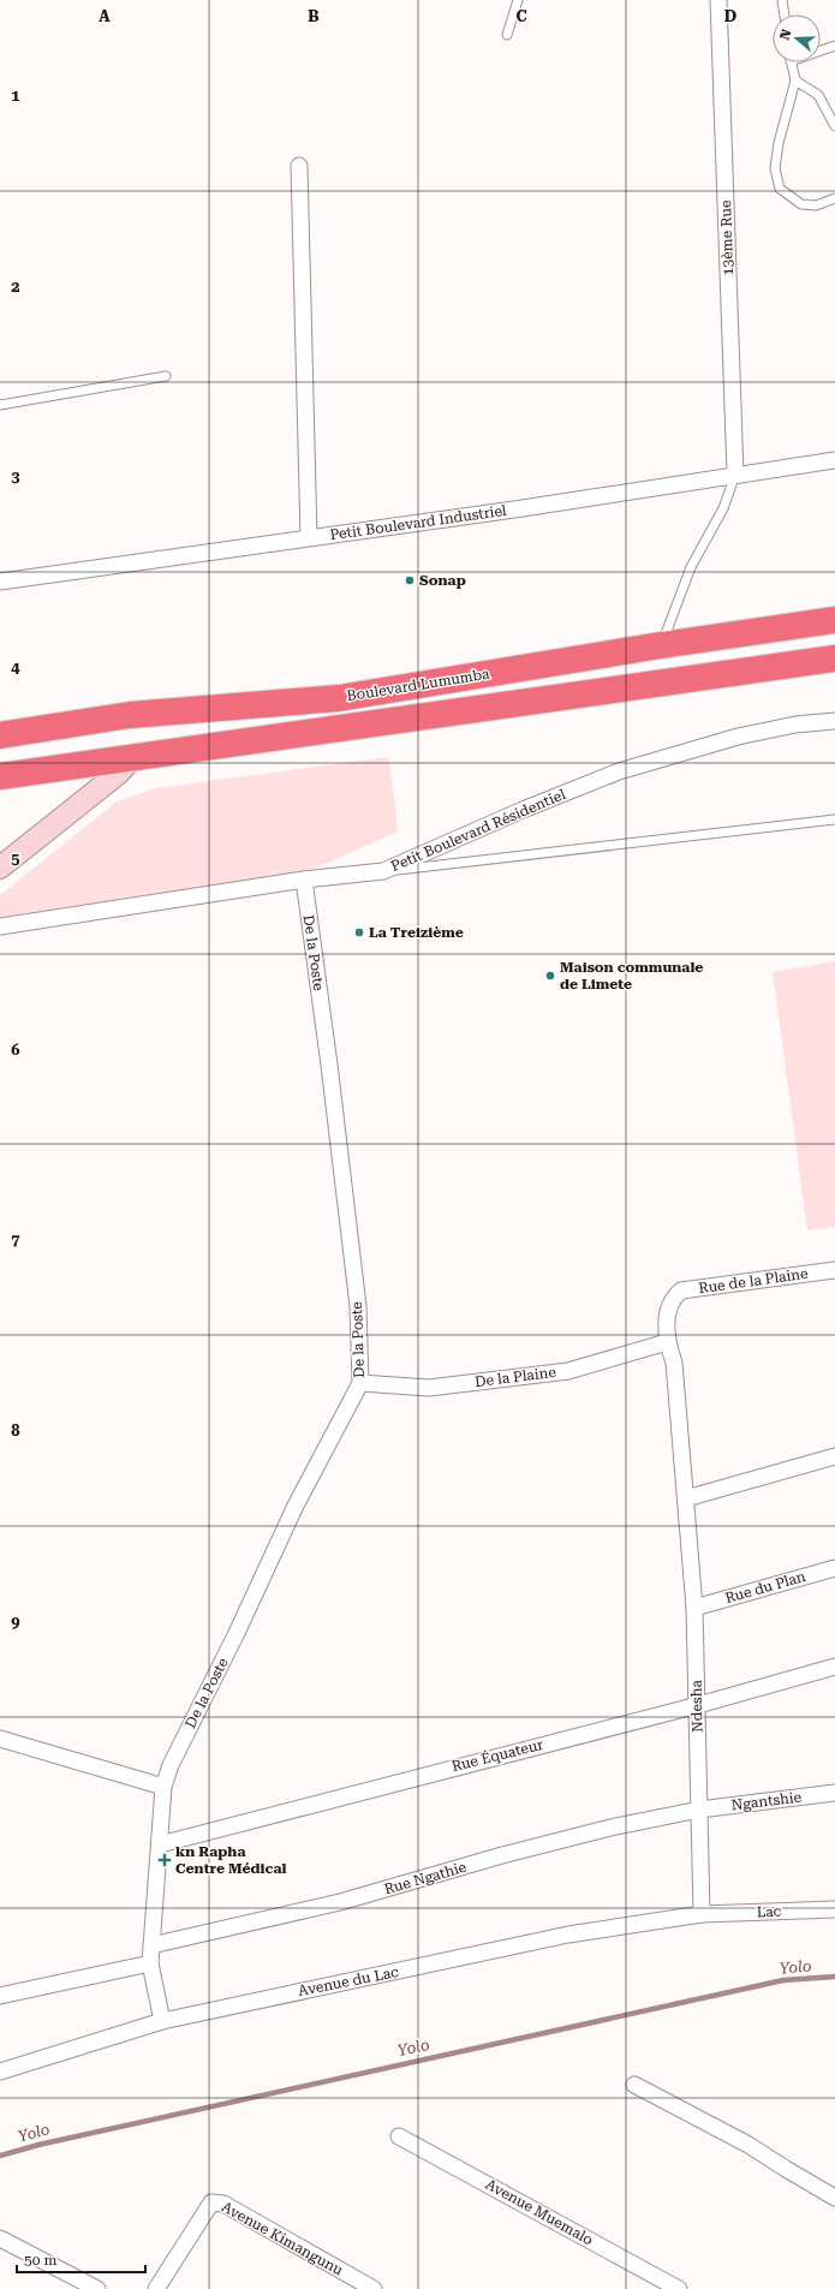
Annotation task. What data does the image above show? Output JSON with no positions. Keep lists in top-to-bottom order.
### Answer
{
  "streets": {
    "highway": ["Boulevard Lumumba"],
    "street": [
      "13ème Rue",
      "Petit Boulevard Industriel",
      "Petit Boulevard Résidentiel",
      "De la Poste",
      "Rue de la Plaine",
      "De la Plaine",
      "Rue du Plan",
      "Ndesha",
      "Rue Équateur",
      "Ngantshie",
      "Rue Ngathie",
      "Lac",
      "Avenue du Lac",
      "Avenue Muemalo",
      "Avenue Kimangunu"
    ]
  },
  "crossings": [
    ["13ème Rue", "Petit Boulevard Industriel"],
    ["Petit Boulevard Résidentiel", "De la Poste"],
    ["De la Poste", "De la Plaine"],
    ["De la Poste", "Rue Équateur"],
    ["De la Poste", "Rue Ngathie"],
    ["De la Poste", "Avenue du Lac"],
    ["Rue de la Plaine", "Ndesha"],
    ["De la Plaine", "Ndesha"],
    ["Rue du Plan", "Ndesha"],
    ["Ndesha", "Rue Équateur"],
    ["Ndesha", "Ngantshie"],
    ["Ndesha", "Rue Ngathie"],
    ["Ndesha", "Lac"],
    ["Ndesha", "Avenue du Lac"],
    ["Ngantshie", "Rue Ngathie"],
    ["Lac", "Avenue du Lac"]
  ],
  "water": ["Yolo"],
  "places": {
    "other": ["Sonap", "La Treizième", "Maison communale de Limete"],
    "health": ["kn Rapha Centre Médical"]
  },
  "scale_bar": "50 m",
  "north": "left",
  "grid": {
    "columns": [
      "A",
      "B",
      "C",
      "D"
    ],
    "rows": [
      "1",
      "2",
      "3",
      "4",
      "5",
      "6",
      "7",
      "8",
      "9"
    ]
  }
}
